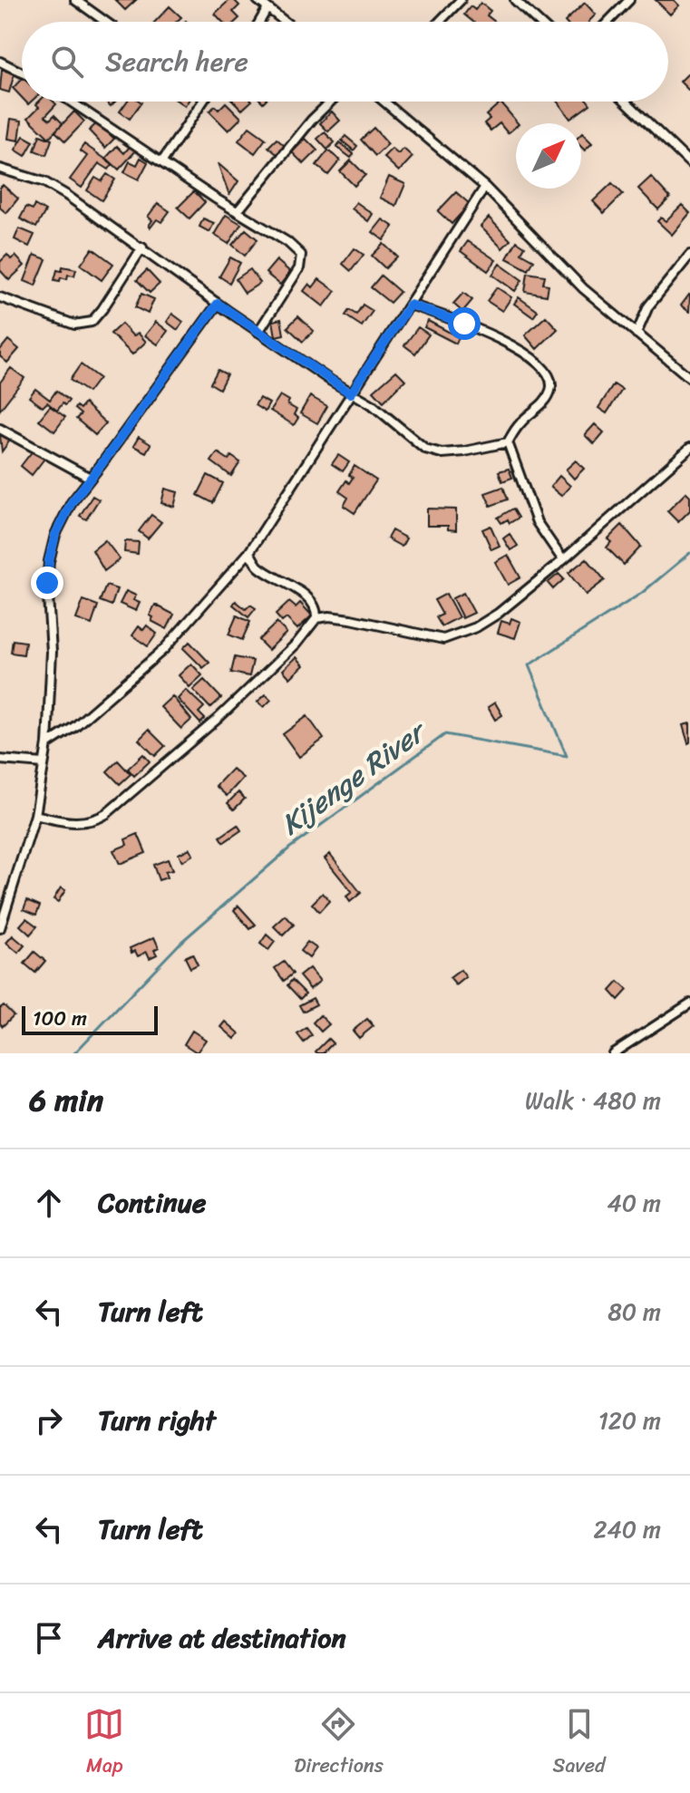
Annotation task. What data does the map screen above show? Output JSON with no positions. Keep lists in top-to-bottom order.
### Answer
{
  "water": ["Kijenge River"],
  "scale_bar": "100 m",
  "north": "top right",
  "page": {
    "search": "Search here",
    "scale": "100 m",
    "heading": ["6 min", "Walk · 480 m"],
    "list": [
      ["Continue", "40 m"],
      ["Turn left", "80 m"],
      ["Turn right", "120 m"],
      ["Turn left", "240 m"],
      "Arrive at destination"
    ],
    "nav": ["Map", "Directions", "Saved"]
  }
}
